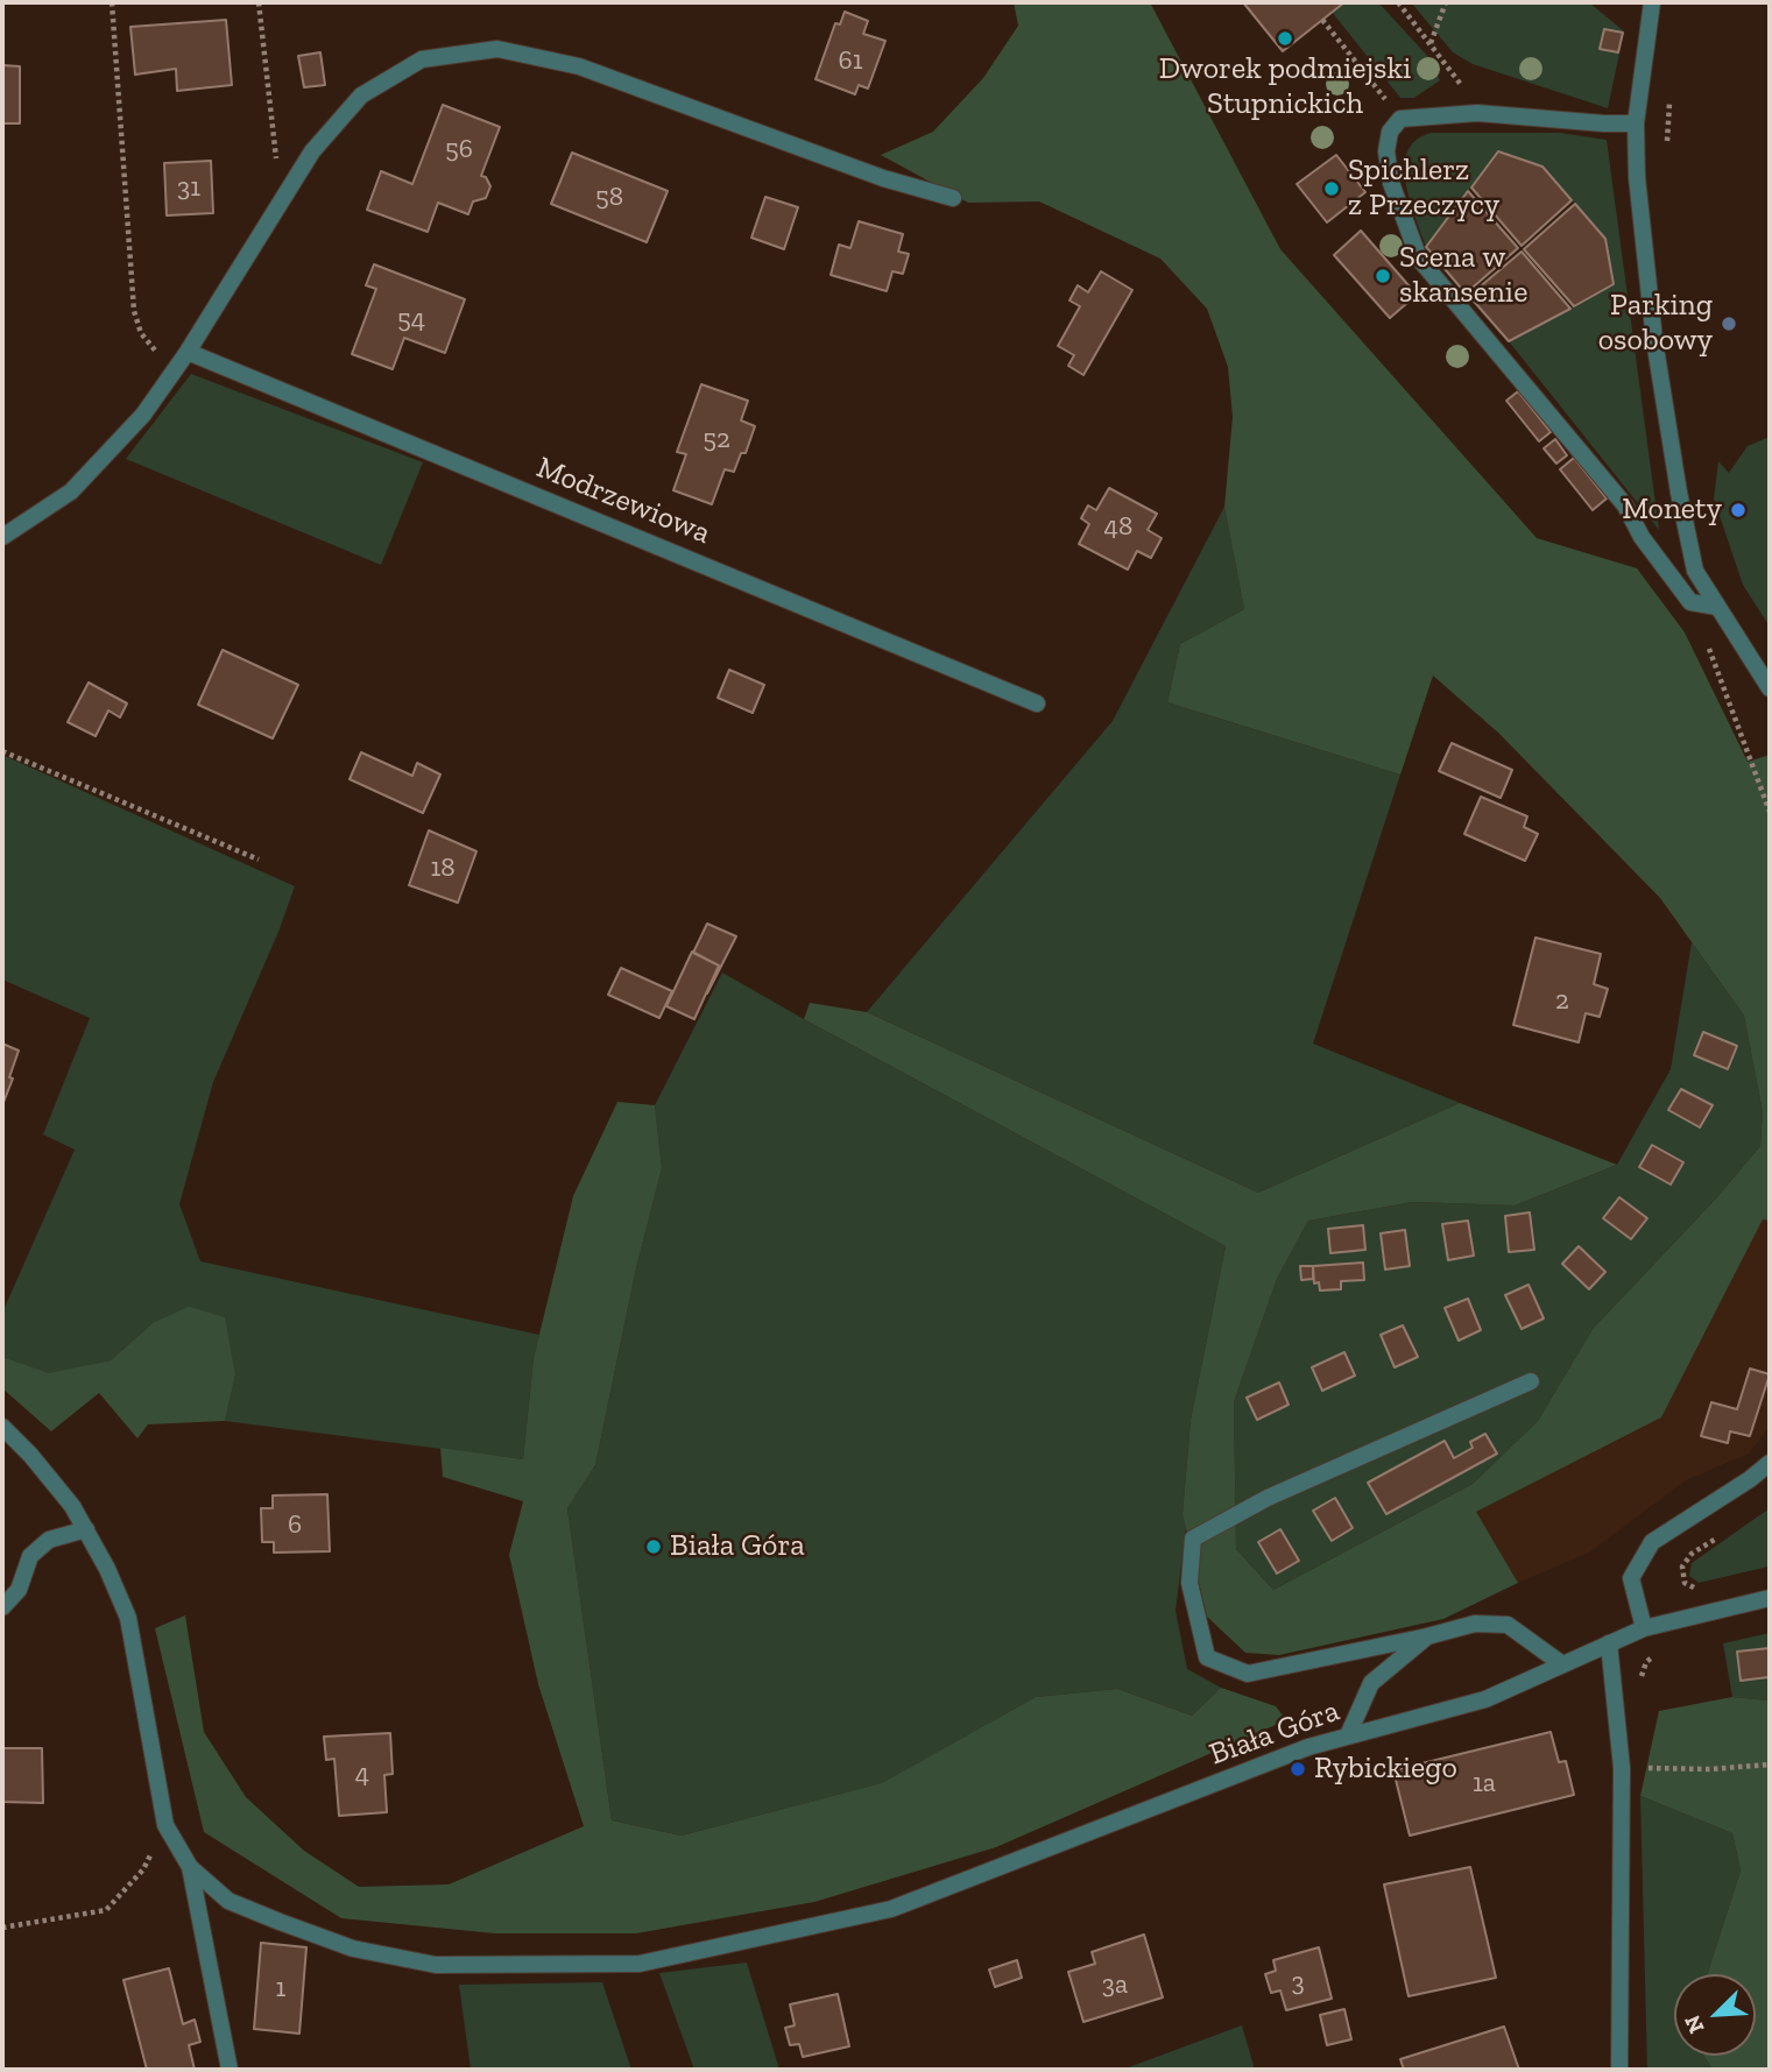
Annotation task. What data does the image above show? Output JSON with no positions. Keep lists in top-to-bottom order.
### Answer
{
  "streets": {
    "street": ["Modrzewiowa", "Biała Góra"]
  },
  "places": [
    "Dworek podmiejski Stupnickich",
    "Spichlerz z Przeczycy",
    "Scena w skansenie",
    "Parking osobowy",
    "Monety",
    "Biała Góra",
    "Rybickiego"
  ],
  "house_numbers": [
    "61",
    "56",
    "31",
    "58",
    "54",
    "52",
    "48",
    "18",
    "2",
    "6",
    "4",
    "1a",
    "3",
    "3a",
    "1"
  ],
  "north": "bottom left"
}
